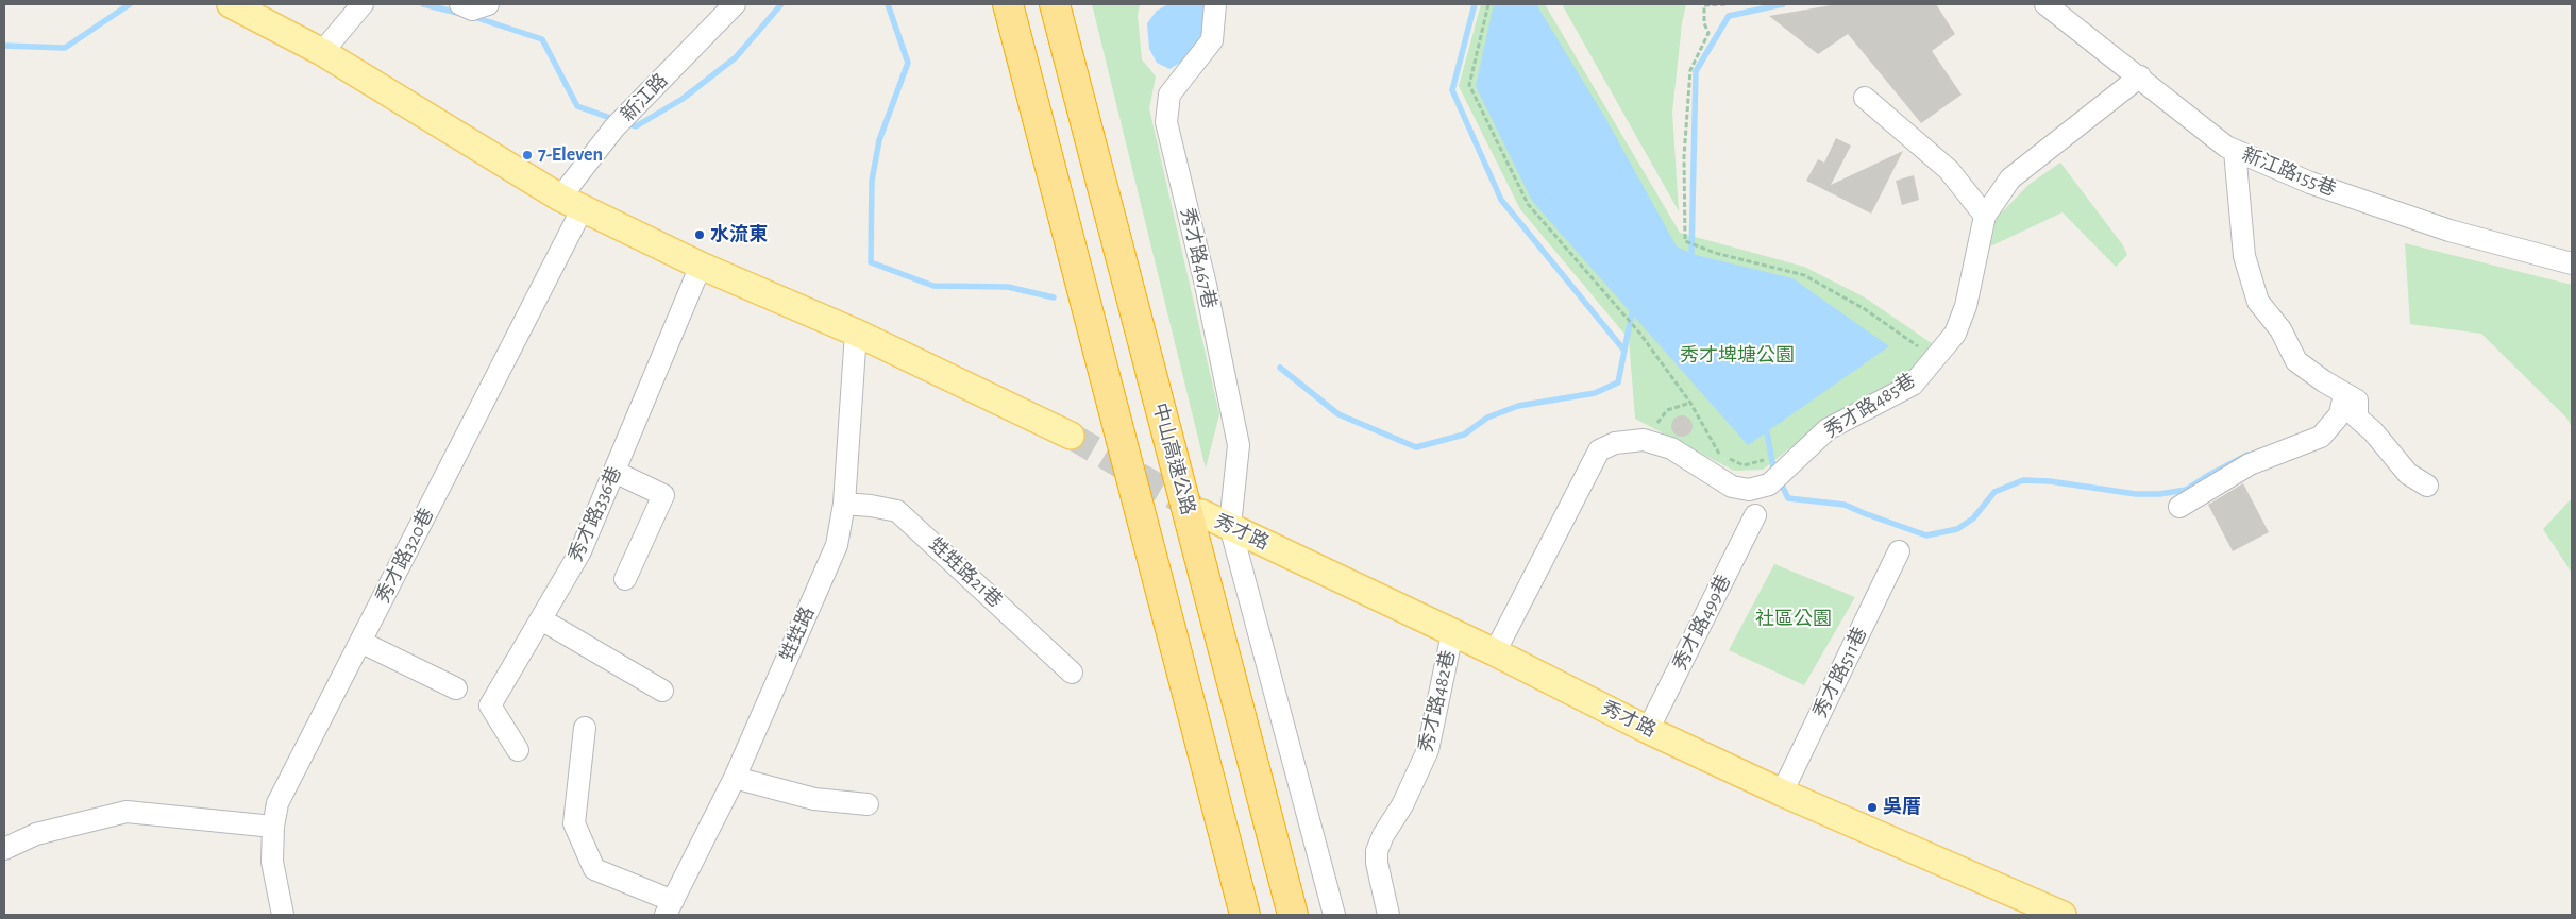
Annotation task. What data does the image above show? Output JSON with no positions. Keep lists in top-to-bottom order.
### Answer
{
  "streets": {
    "highway": ["中山高速公路"],
    "main road": ["秀才路"],
    "street": [
      "新江路",
      "新江路155巷",
      "秀才路467巷",
      "秀才路485巷",
      "秀才路336巷",
      "秀才路320巷",
      "甡甡路21巷",
      "秀才路499巷",
      "甡甡路",
      "秀才路511巷",
      "秀才路482巷"
    ]
  },
  "crossings": [
    ["新江路", "秀才路320巷"],
    ["新江路155巷", "秀才路485巷"],
    ["秀才路467巷", "秀才路"],
    ["秀才路485巷", "秀才路"],
    ["秀才路", "秀才路499巷"],
    ["秀才路", "秀才路511巷"],
    ["秀才路", "秀才路482巷"],
    ["甡甡路21巷", "甡甡路"]
  ],
  "parks": ["秀才埤塘公園", "社區公園"],
  "places": ["7-Eleven", "水流東", "吳厝"]
}
